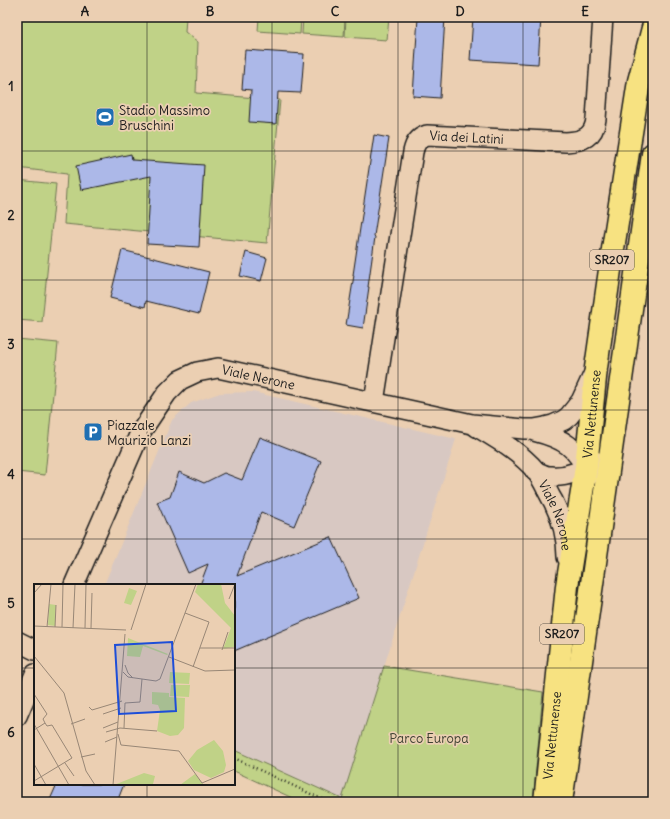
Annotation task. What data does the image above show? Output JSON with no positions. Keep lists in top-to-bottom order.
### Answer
{
  "streets": {
    "main road": ["SR207", "Via Nettunense"],
    "street": ["Via dei Latini", "Viale Nerone"]
  },
  "crossings": [
    ["Via dei Latini", "Viale Nerone"],
    ["Viale Nerone", "Via Nettunense"]
  ],
  "parks": ["Parco Europa"],
  "places": {
    "sports": ["Stadio Massimo Bruschini"],
    "parking": ["Piazzale Maurizio Lanzi"]
  },
  "grid": {
    "columns": [
      "A",
      "B",
      "C",
      "D",
      "E"
    ],
    "rows": [
      "1",
      "2",
      "3",
      "4",
      "5",
      "6"
    ]
  }
}
